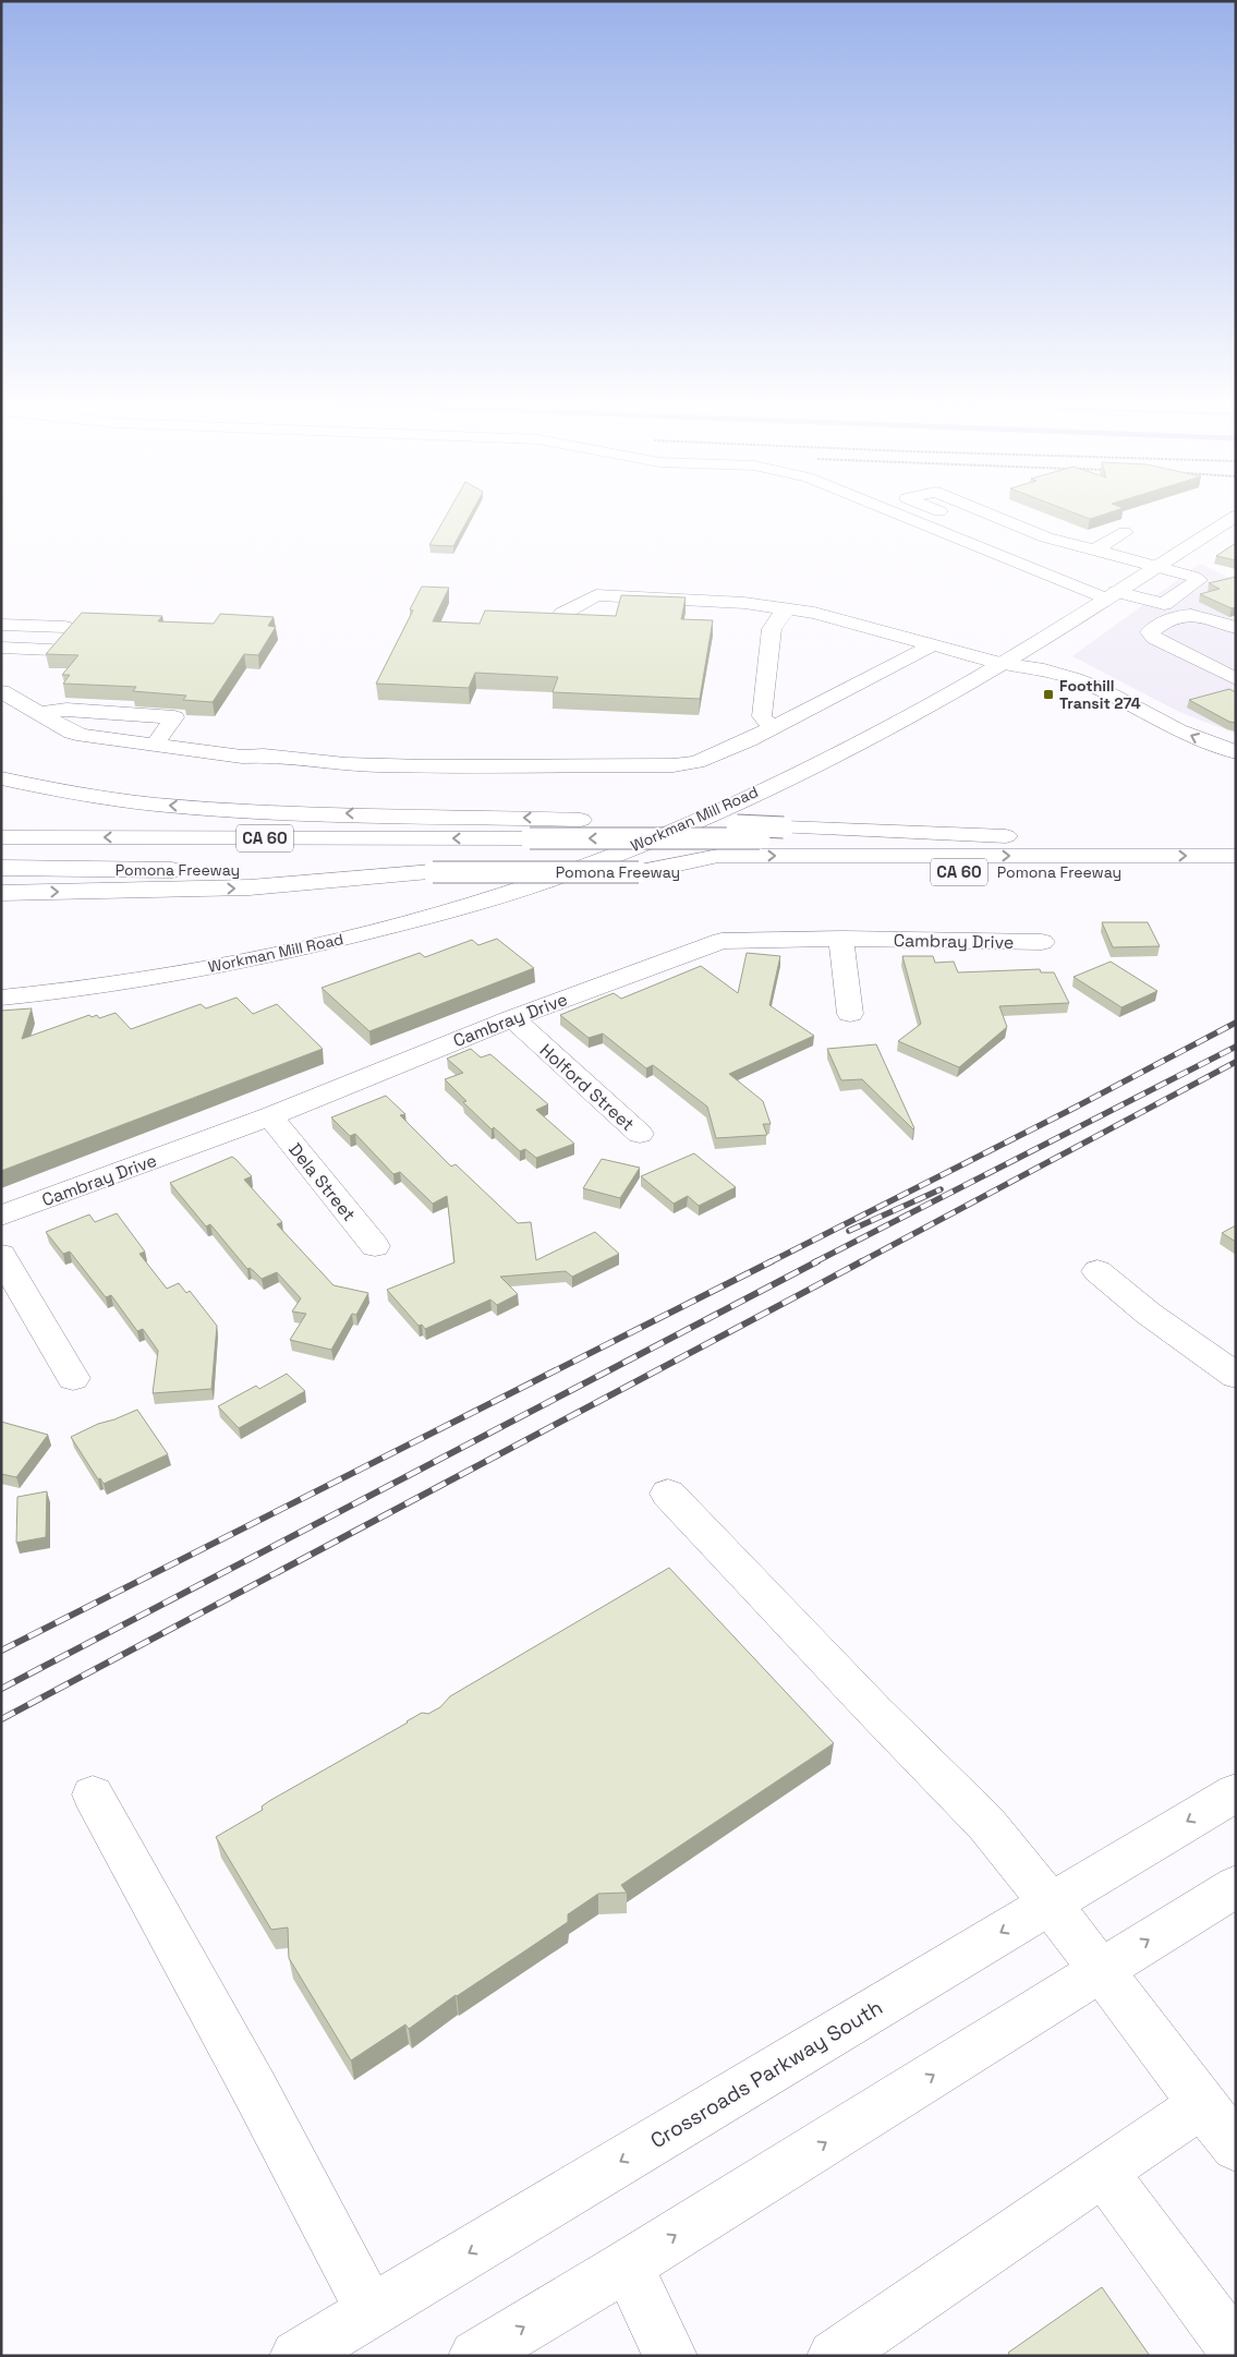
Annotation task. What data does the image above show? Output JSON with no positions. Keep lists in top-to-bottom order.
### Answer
{
  "streets": {
    "main road": [
      "Workman Mill Road",
      "CA 60",
      "Pomona Freeway",
      "Cambray Drive",
      "Holford Street",
      "Dela Street",
      "Crossroads Parkway South"
    ]
  },
  "crossings": [
    ["Cambray Drive", "Holford Street"],
    ["Cambray Drive", "Dela Street"]
  ],
  "places": {
    "transit": ["Foothill Transit 274"]
  }
}
